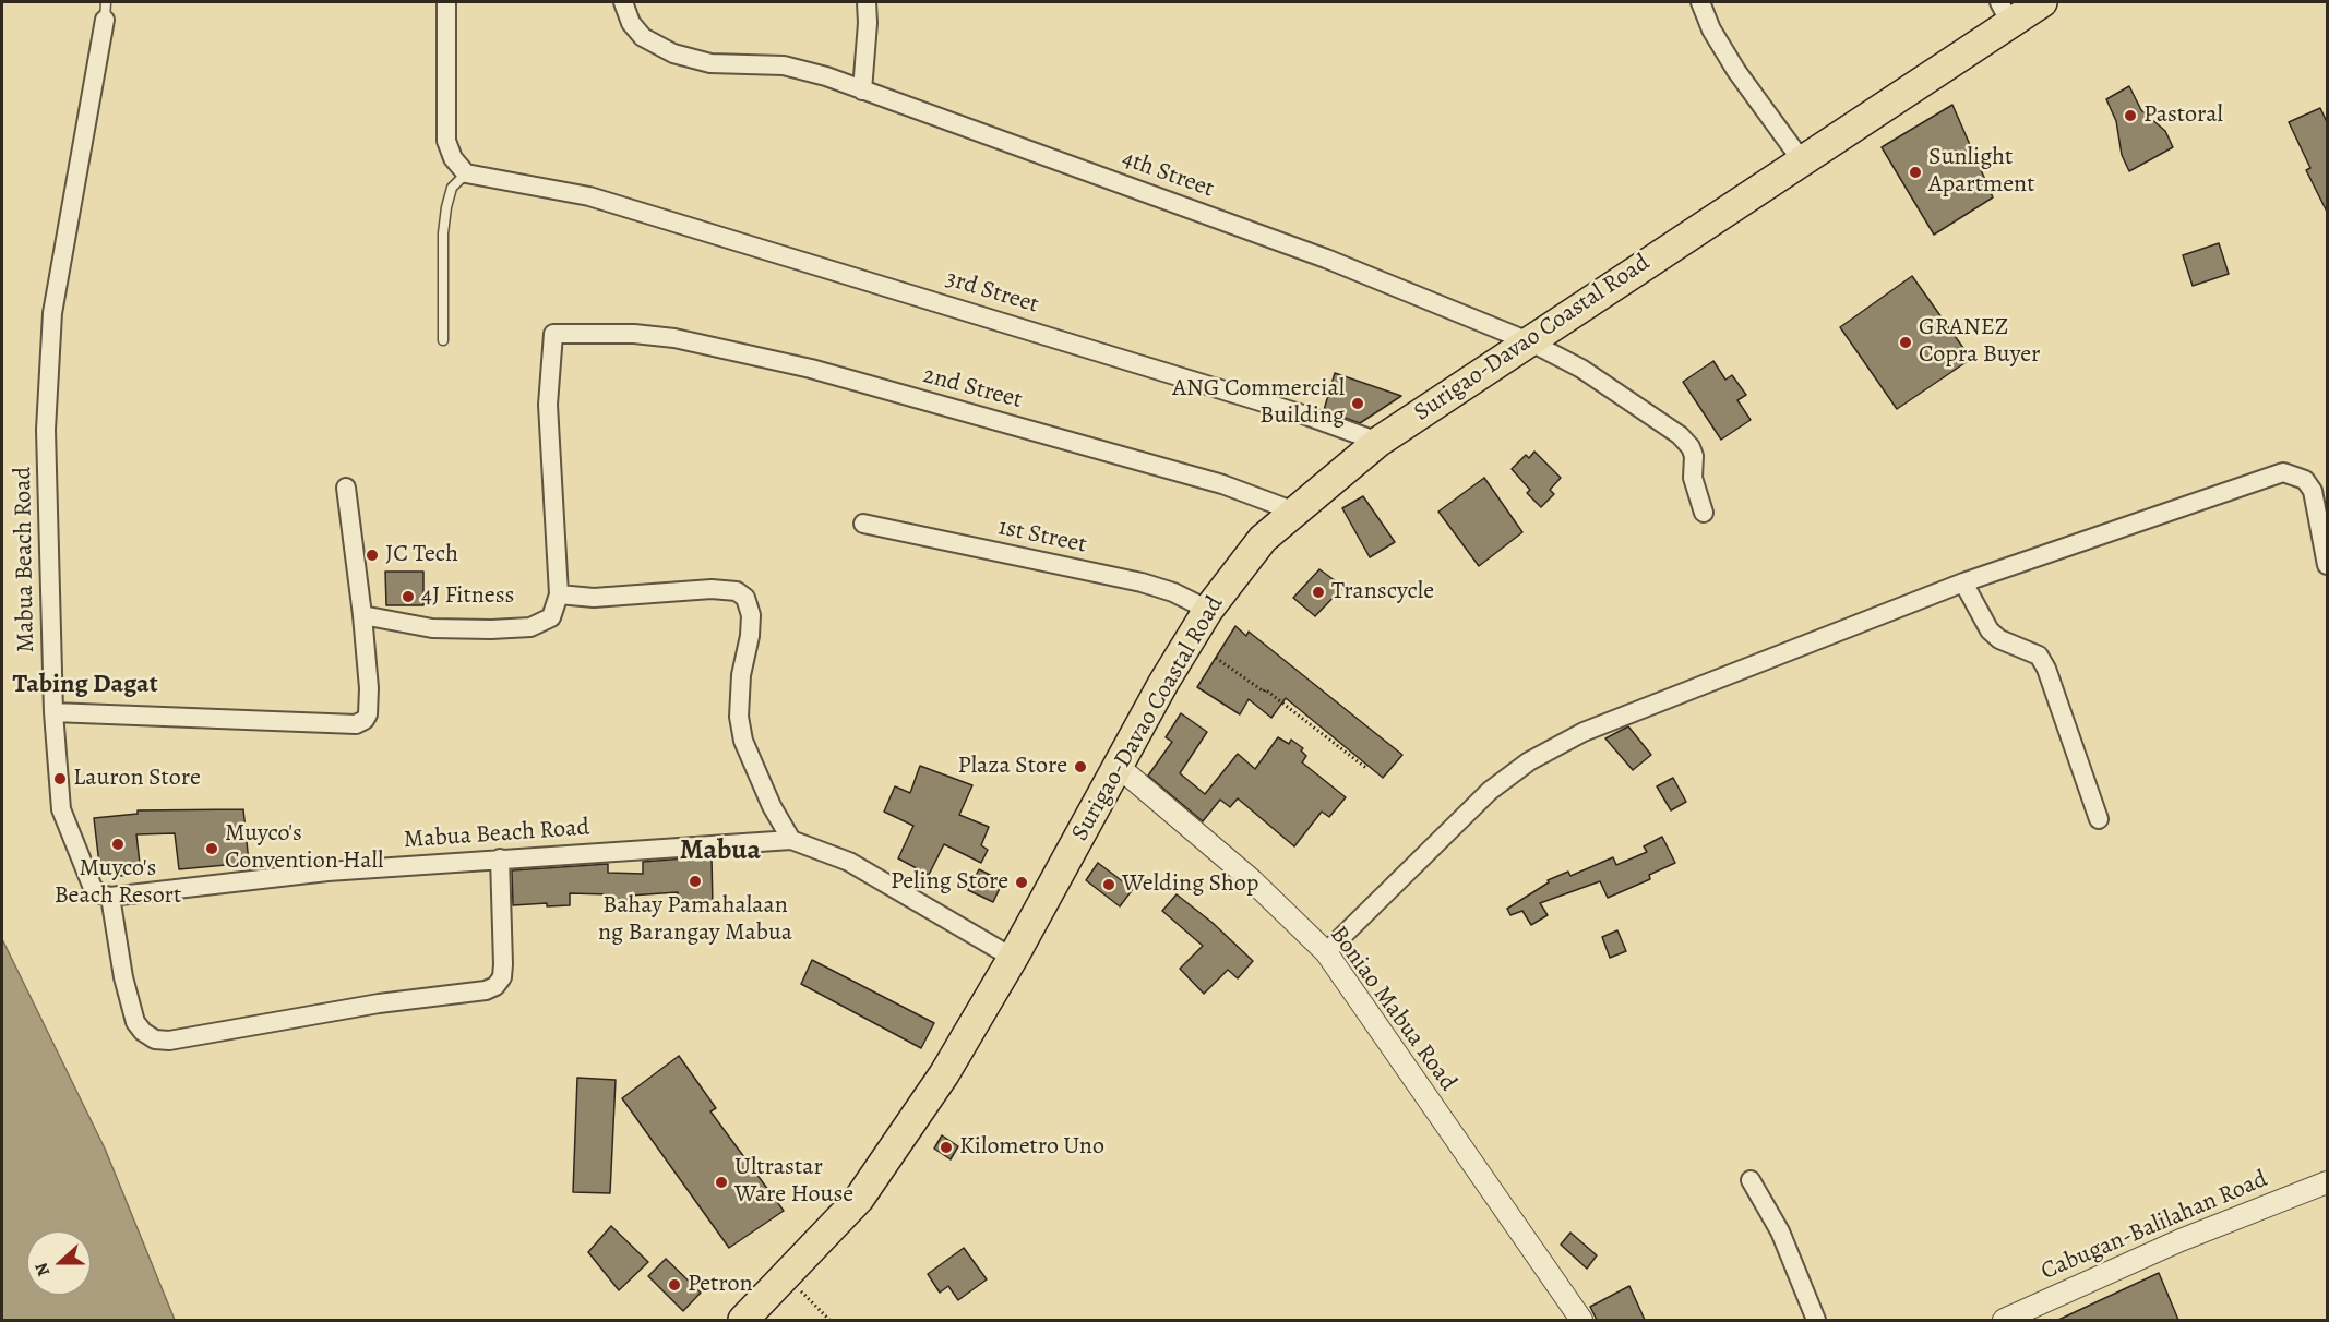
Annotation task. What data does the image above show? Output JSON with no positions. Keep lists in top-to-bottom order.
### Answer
{
  "streets": {
    "highway": ["Surigao-Davao Coastal Road"],
    "street": [
      "4th Street",
      "3rd Street",
      "2nd Street",
      "1st Street",
      "Mabua Beach Road",
      "Boniao Mabua Road",
      "Cabugan-Balilahan Road"
    ]
  },
  "crossings": [
    ["4th Street", "Surigao-Davao Coastal Road"],
    ["3rd Street", "Surigao-Davao Coastal Road"],
    ["Surigao-Davao Coastal Road", "2nd Street"],
    ["Surigao-Davao Coastal Road", "1st Street"],
    ["Surigao-Davao Coastal Road", "Mabua Beach Road"],
    ["Surigao-Davao Coastal Road", "Boniao Mabua Road"]
  ],
  "districts": ["Tabing Dagat", "Mabua"],
  "places": [
    "Pastoral",
    "Sunlight Apartment",
    "GRANEZ Copra Buyer",
    "ANG Commercial Building",
    "JC Tech",
    "Transcycle",
    "4J Fitness",
    "Plaza Store",
    "Lauron Store",
    "Muyco's Beach Resort",
    "Muyco's Convention Hall",
    "Bahay Pamahalaan ng Barangay Mabua",
    "Peling Store",
    "Welding Shop",
    "Kilometro Uno",
    "Ultrastar Ware House",
    "Petron"
  ],
  "north": "left"
}
